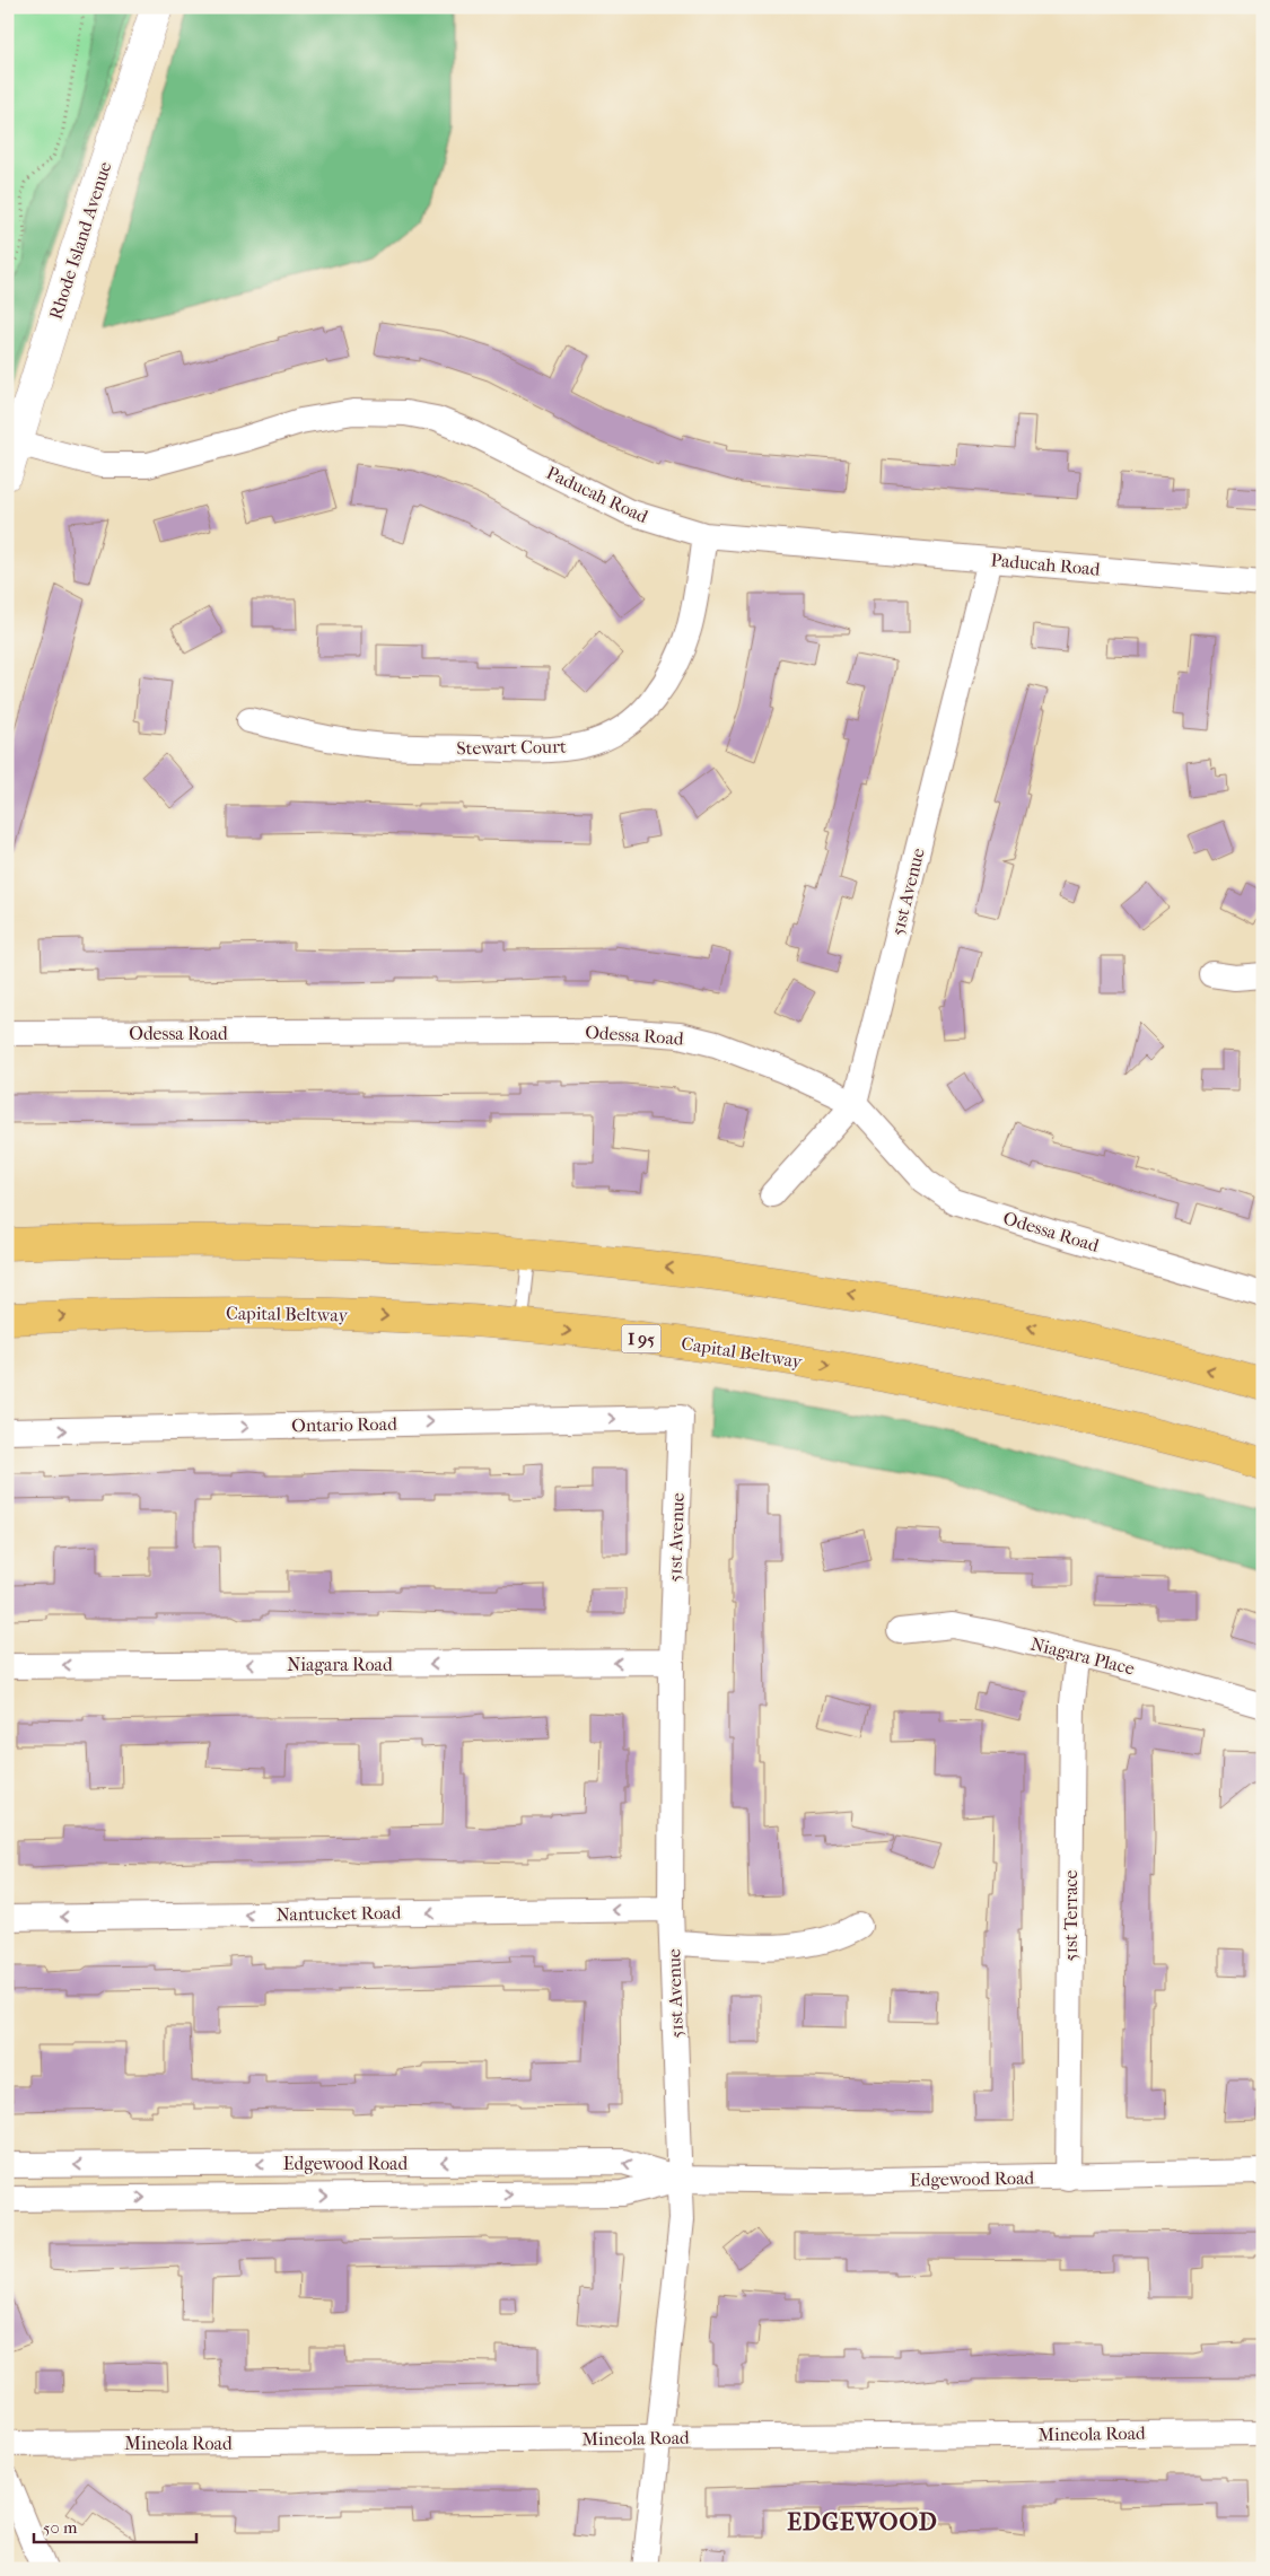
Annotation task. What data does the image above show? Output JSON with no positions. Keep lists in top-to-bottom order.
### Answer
{
  "streets": {
    "highway": ["Capital Beltway", "I 95"],
    "street": [
      "Rhode Island Avenue",
      "Paducah Road",
      "Stewart Court",
      "51st Avenue",
      "Odessa Road",
      "Ontario Road",
      "Niagara Place",
      "Niagara Road",
      "Nantucket Road",
      "51st Terrace",
      "Edgewood Road",
      "Mineola Road"
    ]
  },
  "crossings": [
    ["Rhode Island Avenue", "Paducah Road"],
    ["Paducah Road", "Stewart Court"],
    ["Paducah Road", "51st Avenue"],
    ["51st Avenue", "Odessa Road"],
    ["51st Avenue", "Ontario Road"],
    ["51st Avenue", "Niagara Road"],
    ["51st Avenue", "Nantucket Road"],
    ["51st Avenue", "Edgewood Road"],
    ["51st Avenue", "Mineola Road"],
    ["Niagara Place", "51st Terrace"],
    ["51st Terrace", "Edgewood Road"]
  ],
  "one_way": ["Ontario Road", "Niagara Road", "Nantucket Road"],
  "districts": ["EDGEWOOD"],
  "scale_bar": "50 m"
}
